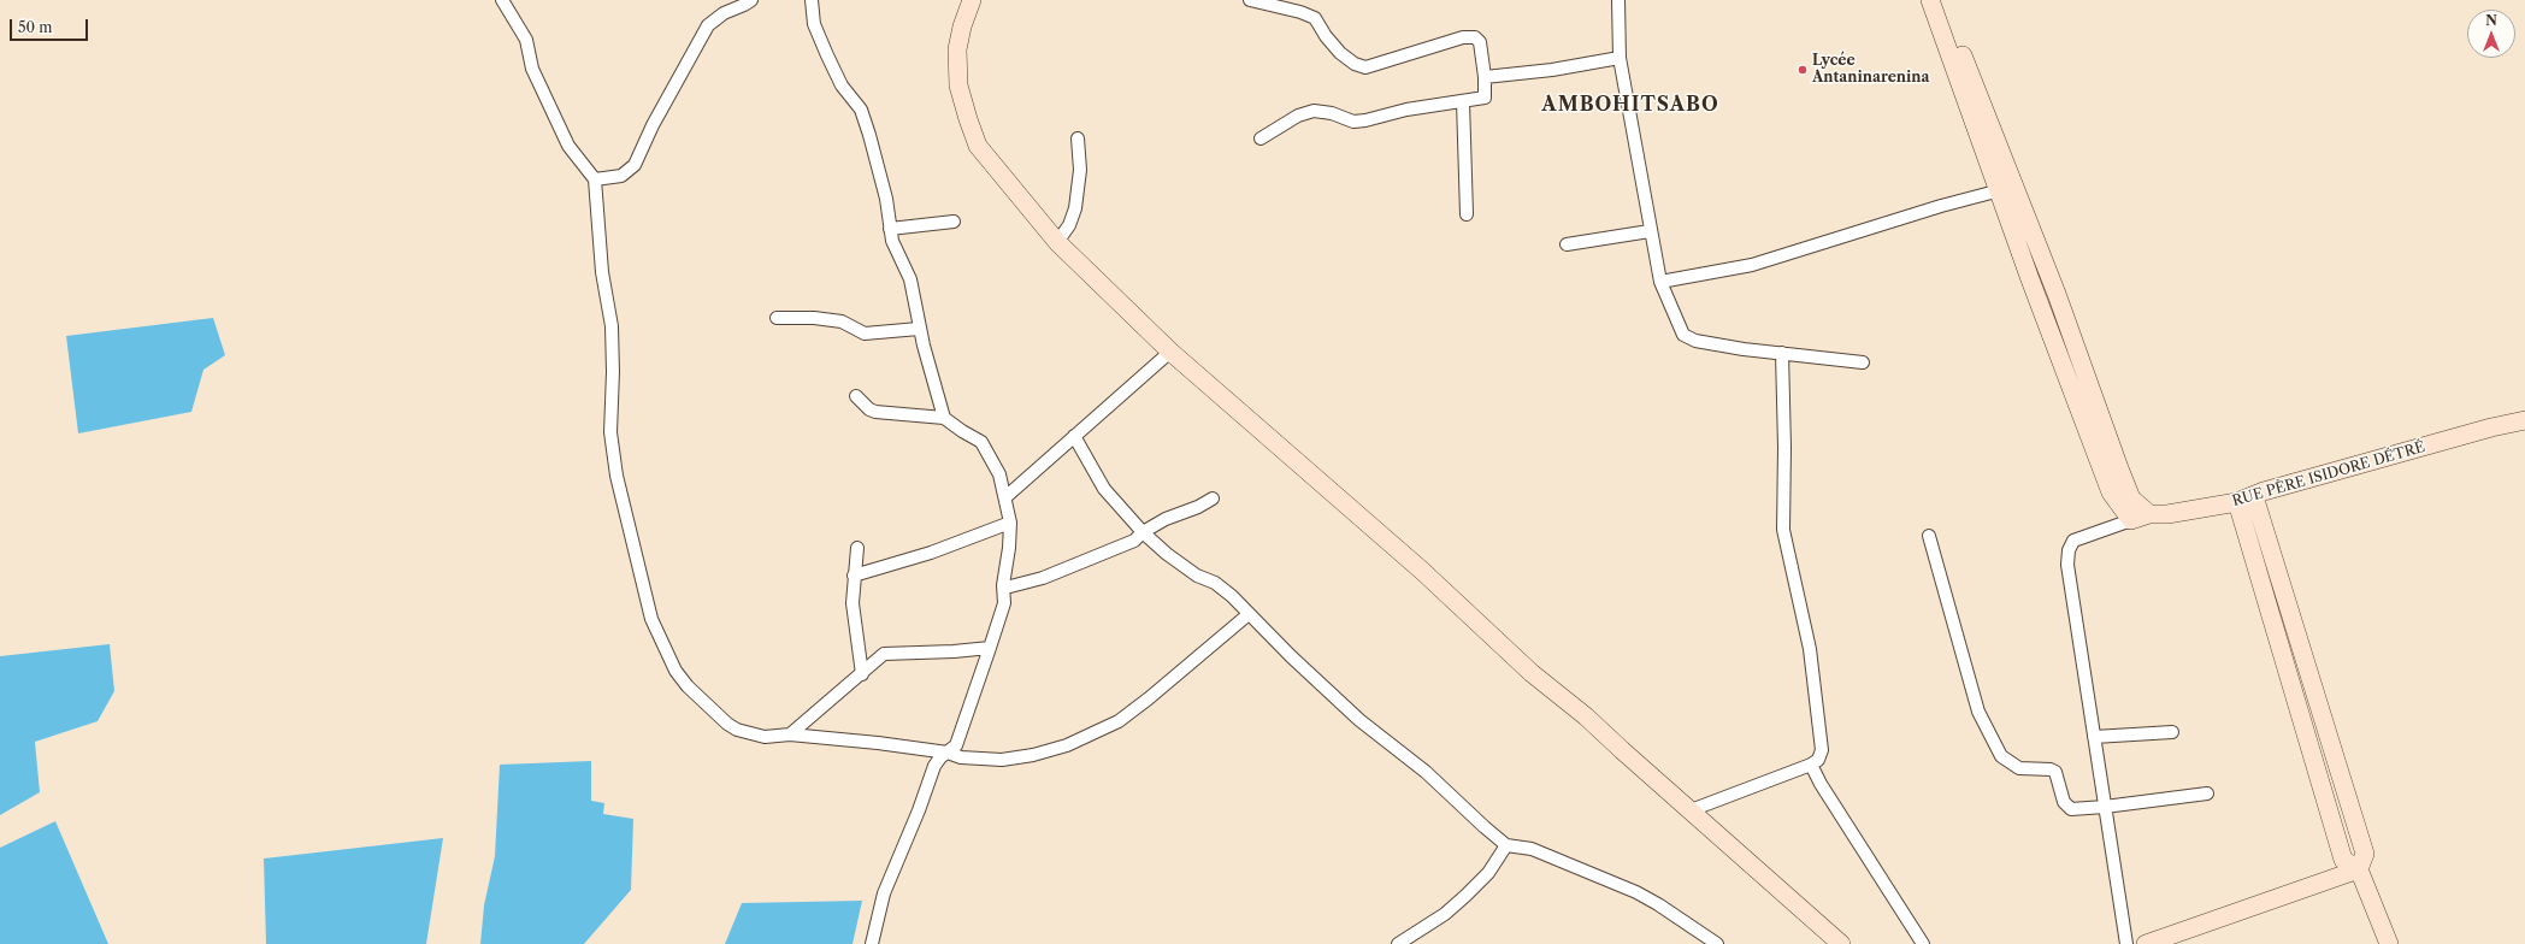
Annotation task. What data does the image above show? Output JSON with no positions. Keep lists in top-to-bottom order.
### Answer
{
  "streets": {
    "street": ["RUE PÈRE ISIDORE DÉTRÉ"]
  },
  "districts": ["AMBOHITSABO"],
  "places": ["Lycée Antaninarenina"],
  "scale_bar": "50 m",
  "north": "top"
}
